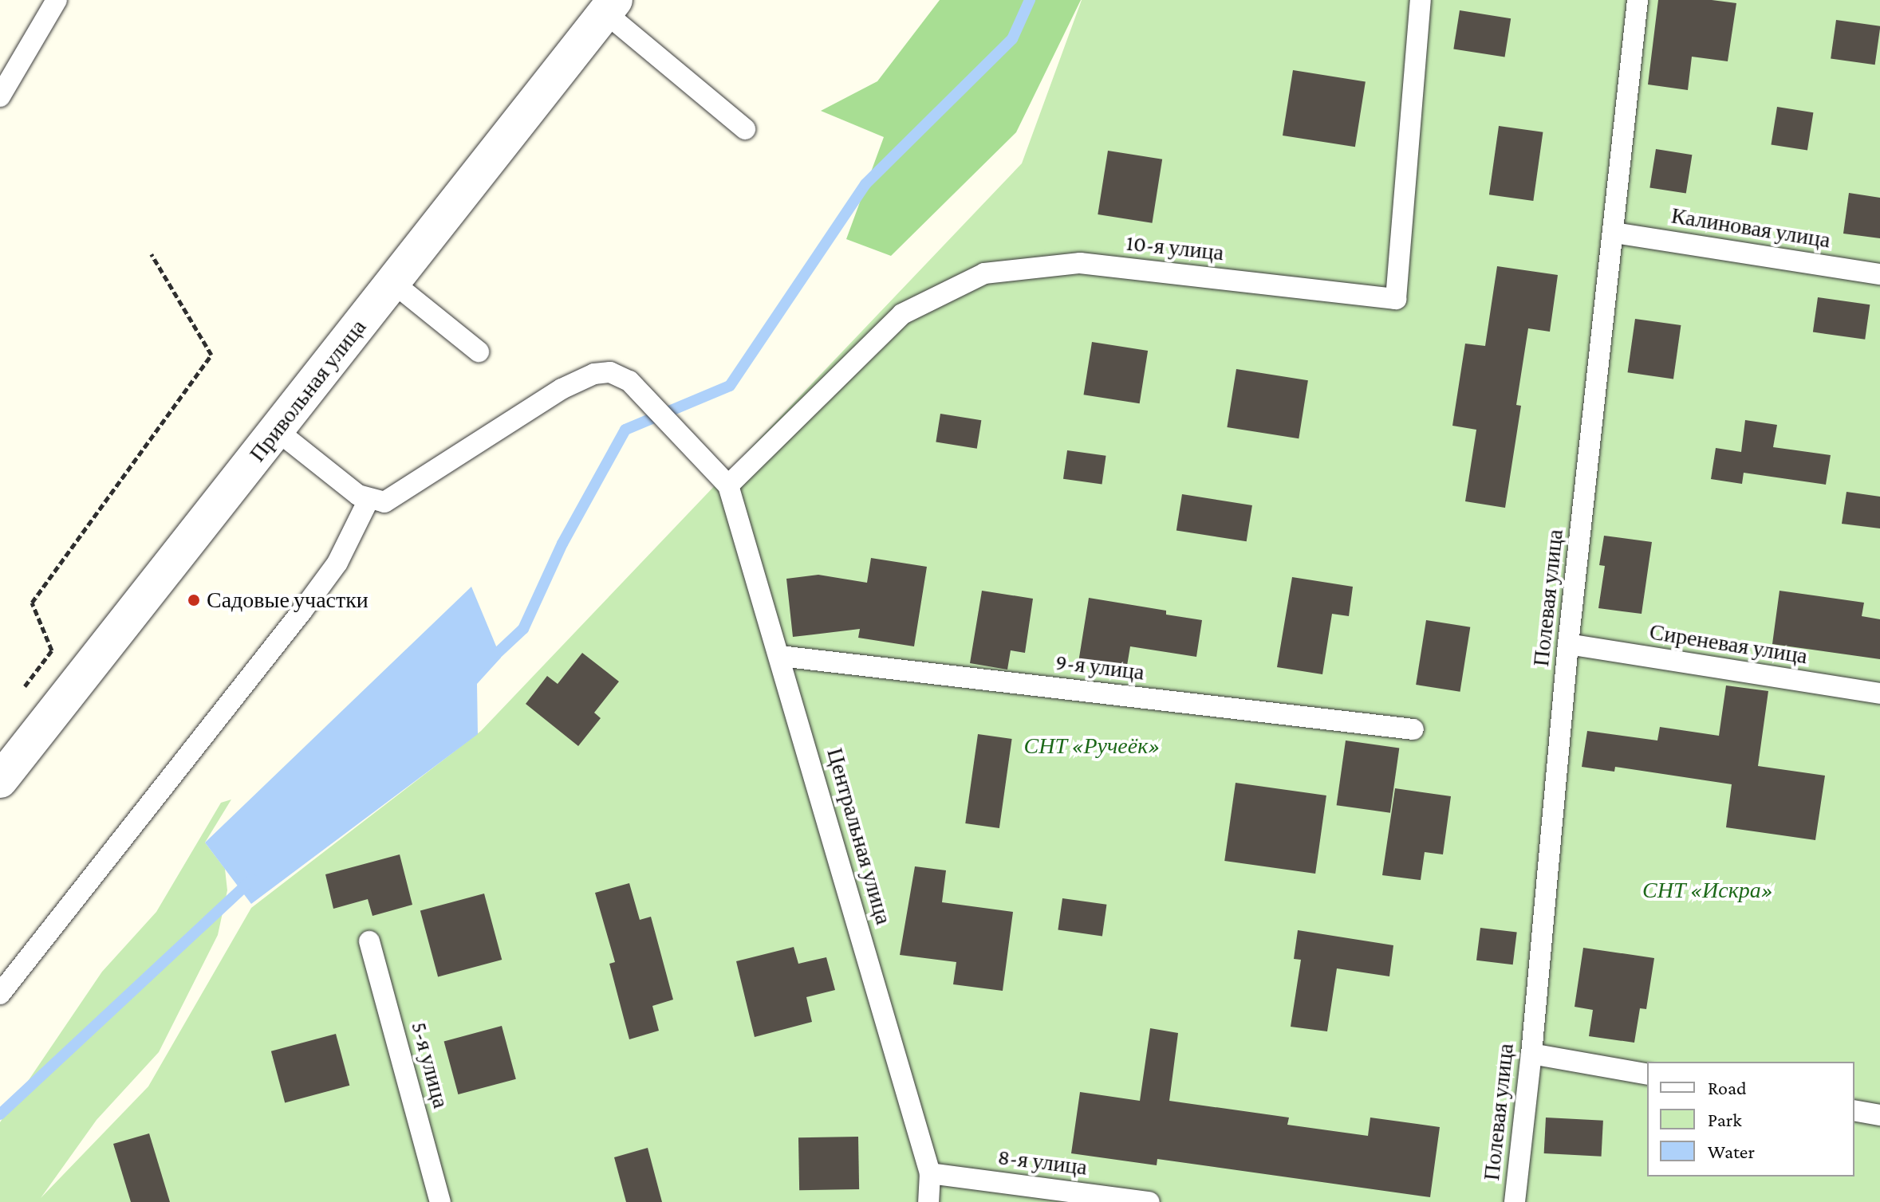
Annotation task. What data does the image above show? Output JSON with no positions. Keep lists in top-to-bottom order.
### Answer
{
  "streets": {
    "street": ["Привольная улица"],
    "lane": [
      "Калиновая улица",
      "10-я улица",
      "Полевая улица",
      "Сиреневая улица",
      "9-я улица",
      "Центральная улица",
      "5-я улица",
      "8-я улица"
    ]
  },
  "crossings": [
    ["Калиновая улица", "Полевая улица"],
    ["10-я улица", "Центральная улица"],
    ["Полевая улица", "Сиреневая улица"],
    ["9-я улица", "Центральная улица"],
    ["Центральная улица", "8-я улица"]
  ],
  "parks": ["СНТ «Ручеёк»", "СНТ «Искра»"],
  "places": ["Садовые участки"],
  "legend": ["Road", "Park", "Water"]
}
